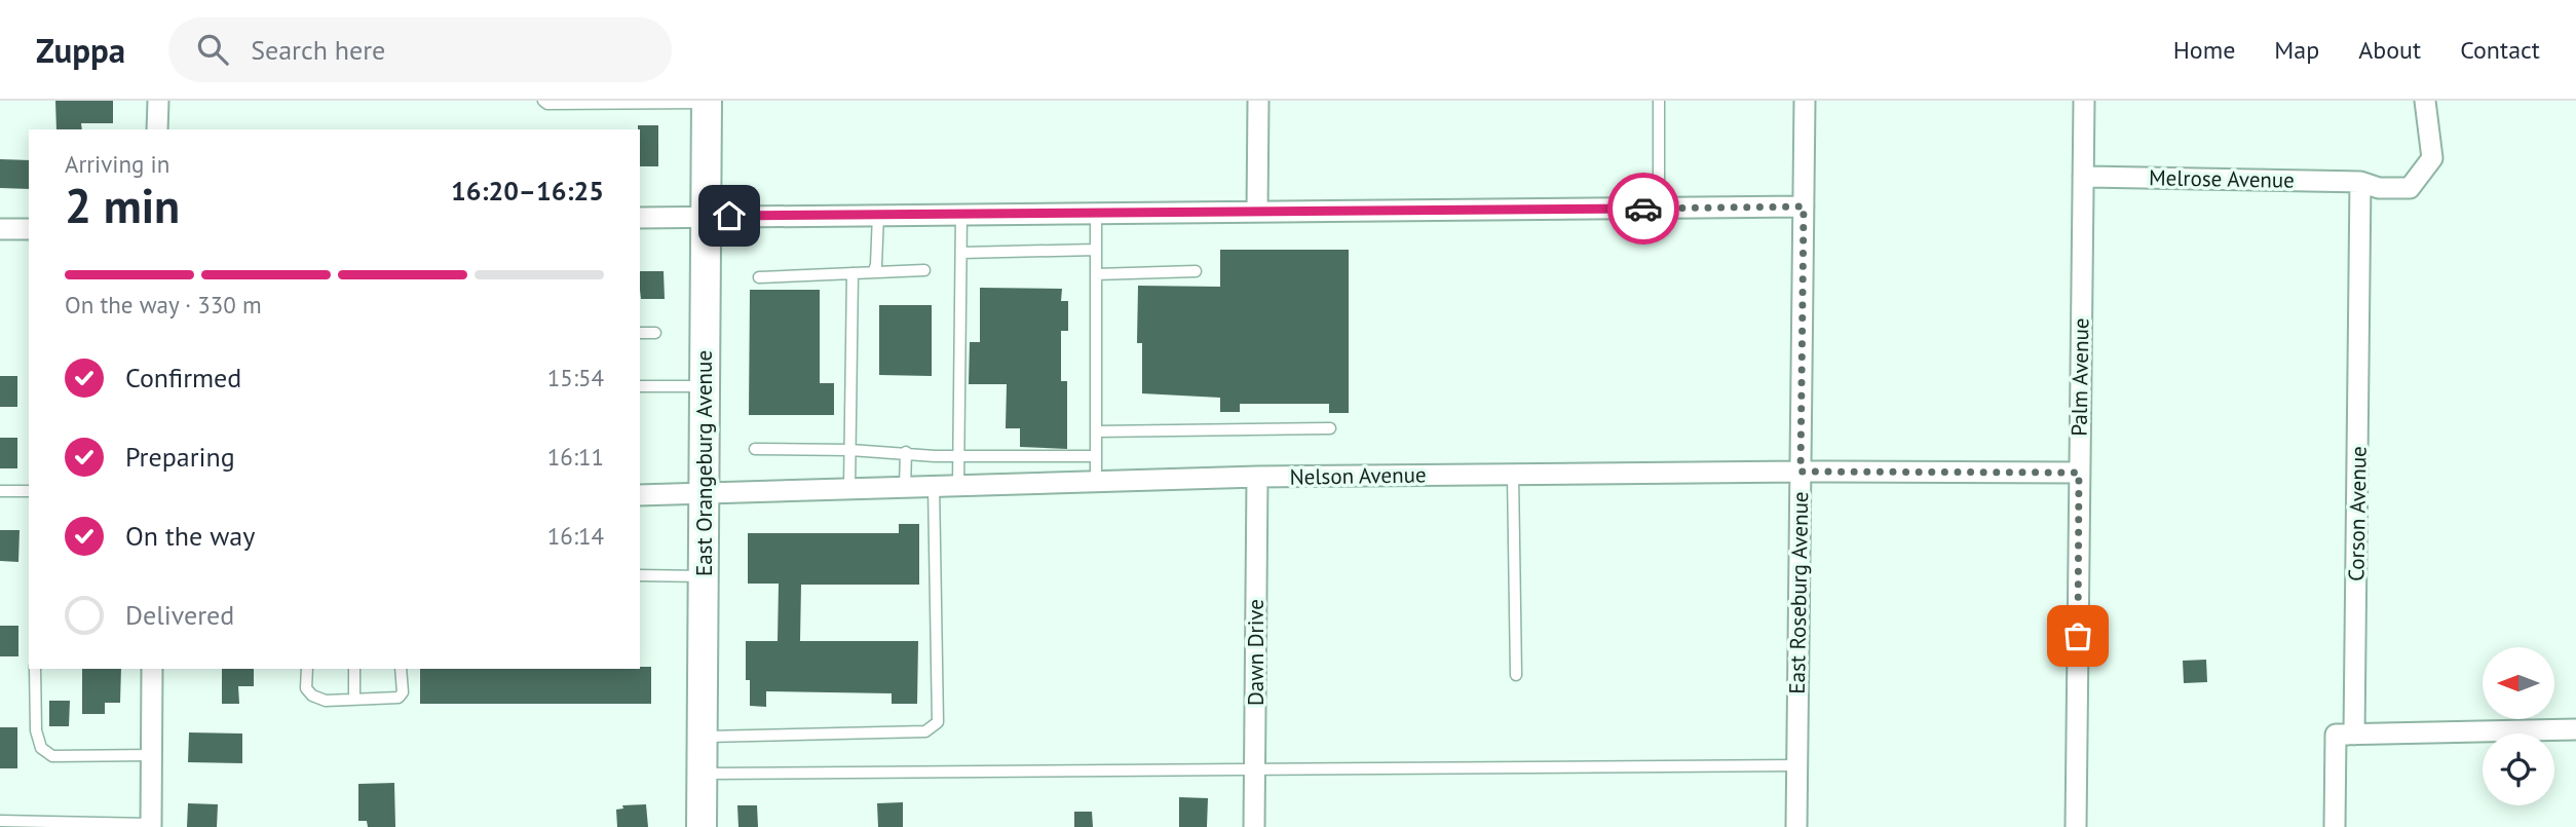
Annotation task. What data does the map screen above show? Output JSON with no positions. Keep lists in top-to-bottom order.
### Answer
{
  "streets": {
    "street": [
      "Melrose Avenue",
      "Palm Avenue",
      "East Orangeburg Avenue",
      "Nelson Avenue",
      "Corson Avenue",
      "East Roseburg Avenue",
      "Dawn Drive"
    ]
  },
  "crossings": [
    ["Melrose Avenue", "Palm Avenue"],
    ["Melrose Avenue", "Corson Avenue"],
    ["Palm Avenue", "Nelson Avenue"],
    ["East Orangeburg Avenue", "Nelson Avenue"],
    ["Nelson Avenue", "East Roseburg Avenue"],
    ["Nelson Avenue", "Dawn Drive"]
  ],
  "north": "left",
  "page": {
    "header": "Zuppa",
    "search": "Search here",
    "nav": [
      "Home",
      "Map",
      "About",
      "Contact"
    ],
    "heading": ["2 min", "Arriving in", "16:20–16:25"],
    "bar": "On the way · 330 m",
    "list": [
      ["Confirmed", "15:54"],
      ["Preparing", "16:11"],
      ["On the way", "16:14"],
      "Delivered"
    ]
  }
}
